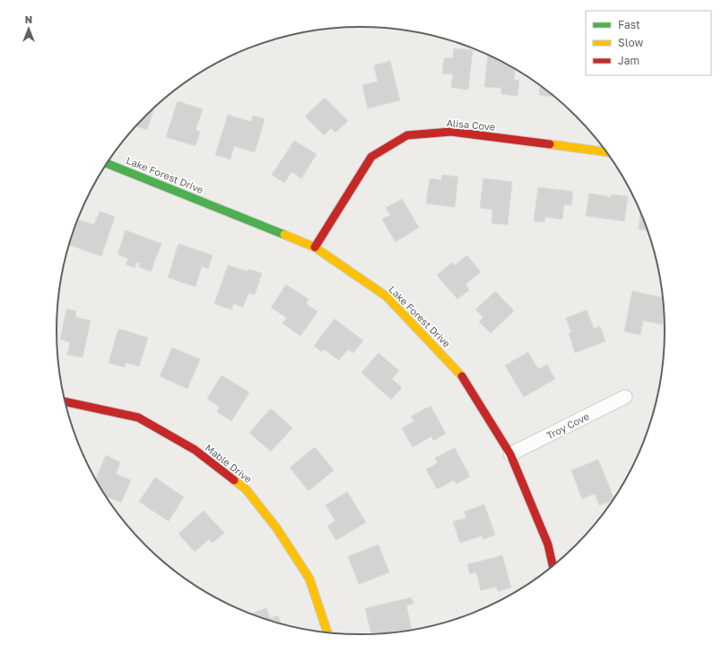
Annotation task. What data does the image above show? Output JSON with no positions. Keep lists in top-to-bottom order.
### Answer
{
  "streets": {
    "street": [
      "Alisa Cove",
      "Lake Forest Drive",
      "Troy Cove",
      "Mable Drive"
    ]
  },
  "crossings": [
    ["Alisa Cove", "Lake Forest Drive"],
    ["Lake Forest Drive", "Troy Cove"]
  ],
  "legend": ["Fast", "Slow", "Jam"],
  "north": "top"
}
